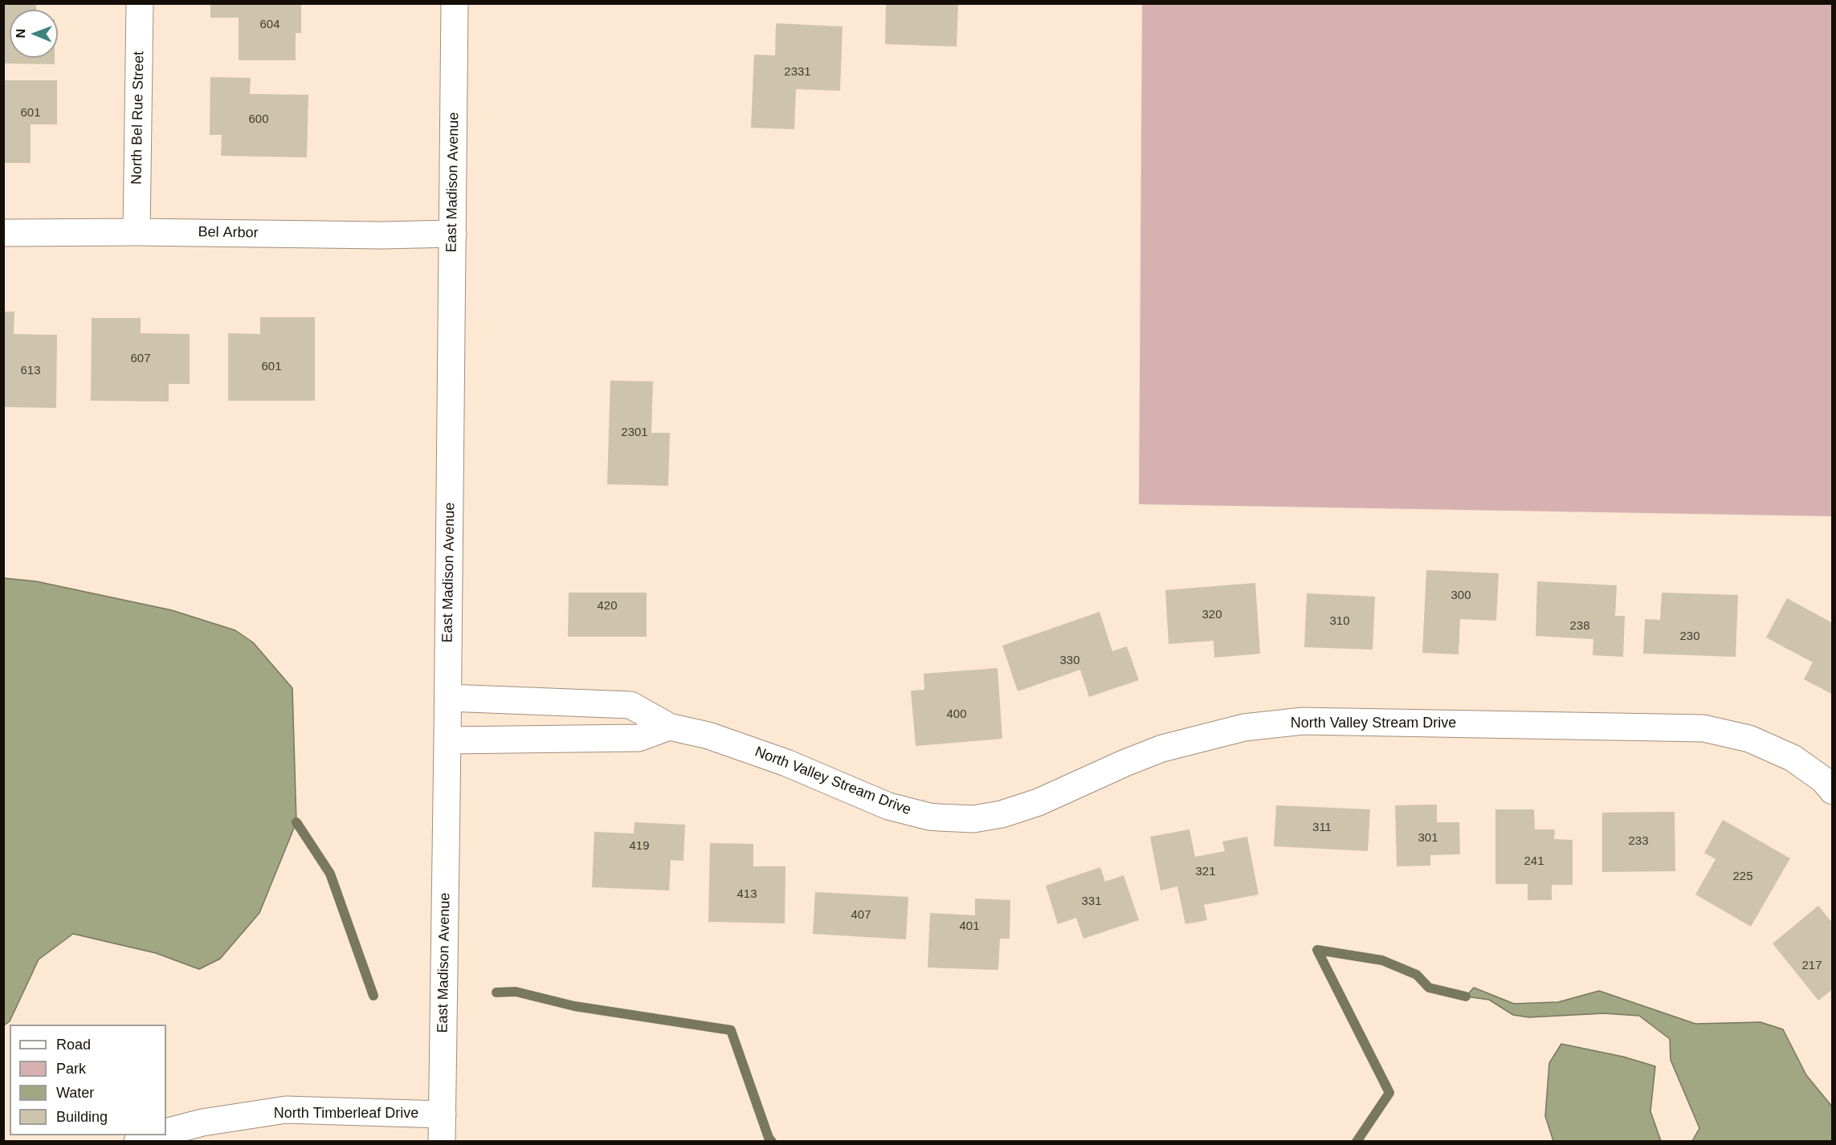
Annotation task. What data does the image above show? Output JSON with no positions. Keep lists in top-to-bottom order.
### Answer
{
  "streets": {
    "street": [
      "North Bel Rue Street",
      "East Madison Avenue",
      "Bel Arbor",
      "North Valley Stream Drive",
      "North Timberleaf Drive"
    ]
  },
  "crossings": [
    ["North Bel Rue Street", "Bel Arbor"],
    ["East Madison Avenue", "Bel Arbor"],
    ["East Madison Avenue", "North Valley Stream Drive"],
    ["East Madison Avenue", "North Timberleaf Drive"]
  ],
  "house_numbers": [
    "604",
    "2331",
    "601",
    "600",
    "607",
    "601",
    "613",
    "2301",
    "300",
    "420",
    "320",
    "310",
    "238",
    "230",
    "330",
    "400",
    "311",
    "301",
    "233",
    "419",
    "241",
    "321",
    "225",
    "413",
    "331",
    "407",
    "401",
    "217"
  ],
  "legend": [
    "Road",
    "Park",
    "Water",
    "Building"
  ],
  "north": "left"
}
